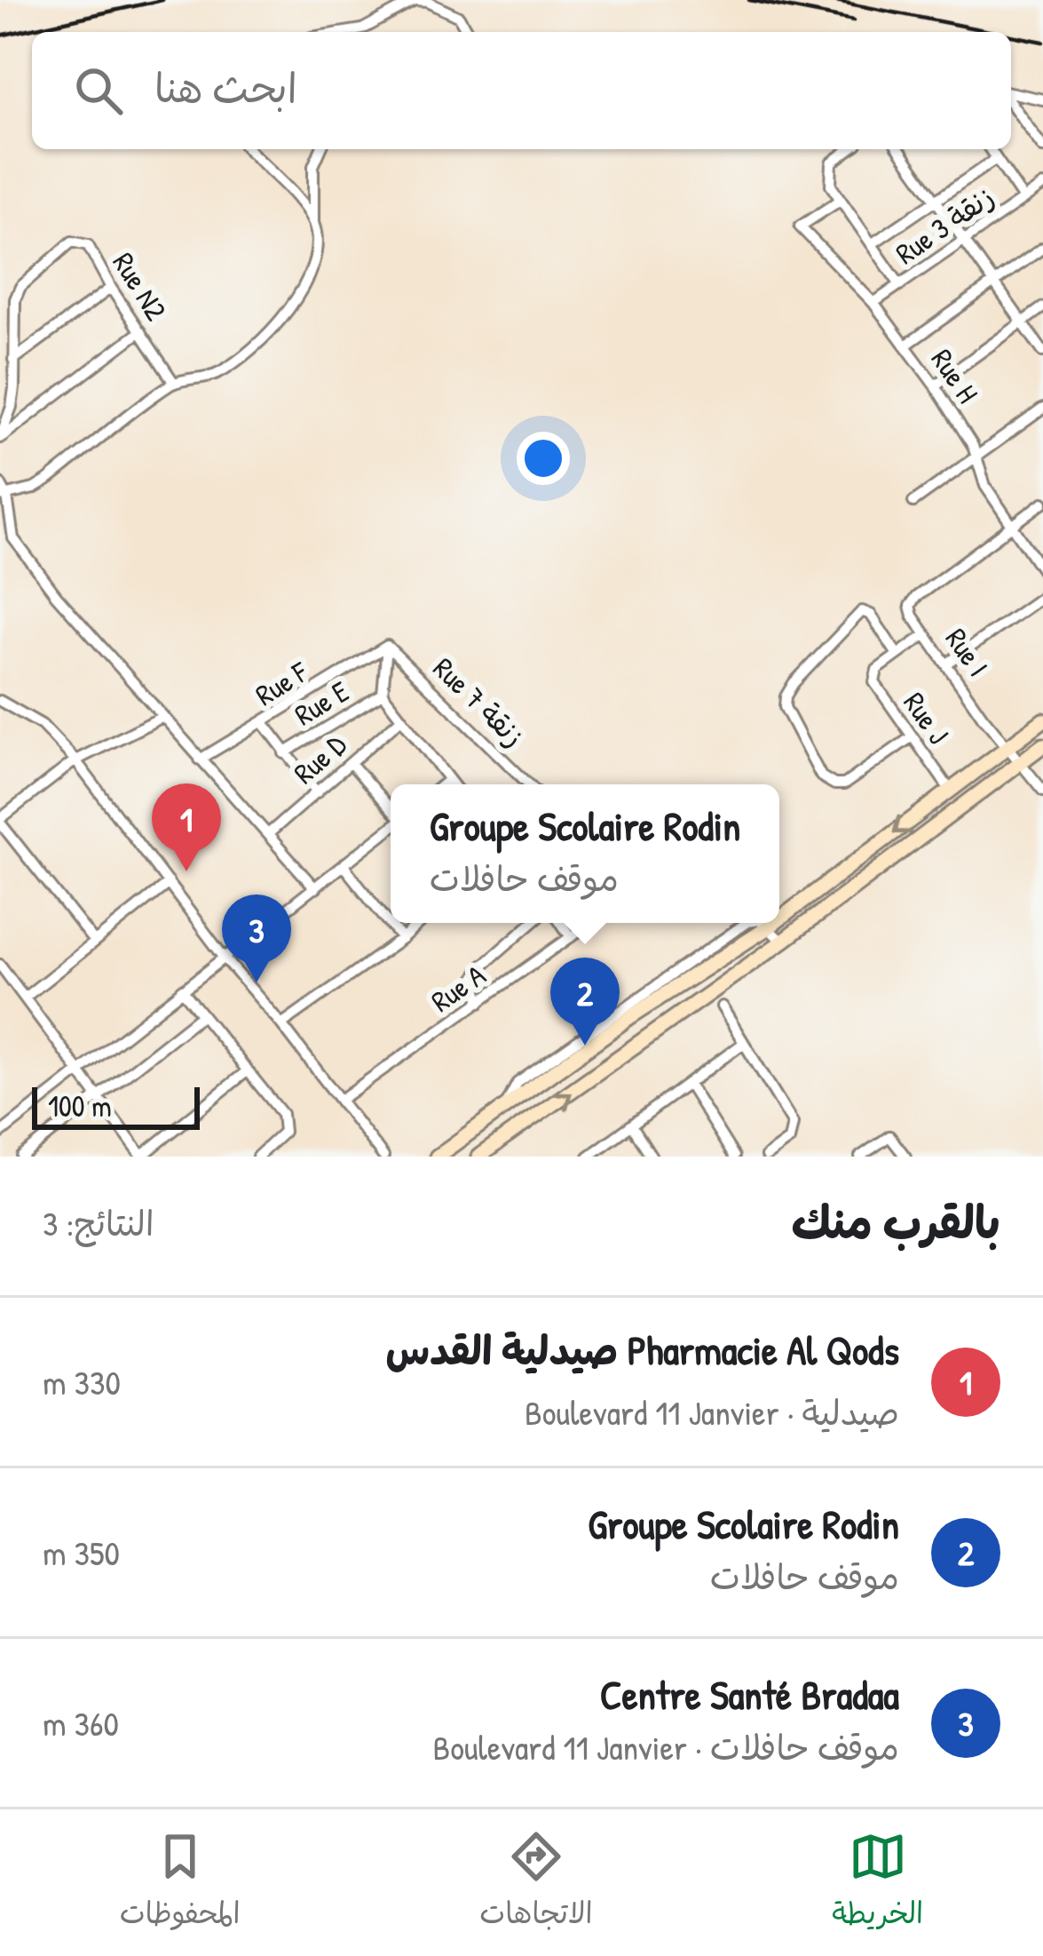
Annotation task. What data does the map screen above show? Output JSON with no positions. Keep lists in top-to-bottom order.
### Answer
{
  "streets": {
    "street": [
      "Rue 3 زنقة",
      "Rue N2",
      "Rue H",
      "Rue I",
      "Rue F",
      "Rue 7 زنقة",
      "Rue E",
      "Rue J",
      "Rue D",
      "Rue A"
    ]
  },
  "crossings": [
    ["Rue 3 زنقة", "Rue H"],
    ["Rue H", "Rue I"],
    ["Rue F", "Rue 7 زنقة"]
  ],
  "scale_bar": "100 m",
  "page": {
    "search": "ابحث هنا",
    "pins": ["1", "3", "2"],
    "popup": ["Groupe Scolaire Rodin", "موقف حافلات"],
    "scale": "100 m",
    "heading": ["بالقرب منك", "النتائج: 3"],
    "list": [
      {
        "mark": "1",
        "name": "Pharmacie Al Qods صيدلية القدس",
        "note": "صيدلية · Boulevard 11 Janvier",
        "value": "330 m"
      },
      {
        "mark": "2",
        "name": "Groupe Scolaire Rodin",
        "note": "موقف حافلات",
        "value": "350 m"
      },
      {
        "mark": "3",
        "name": "Centre Santé Bradaa",
        "note": "موقف حافلات · Boulevard 11 Janvier",
        "value": "360 m"
      }
    ],
    "nav": ["الخريطة", "الاتجاهات", "المحفوظات"]
  }
}
